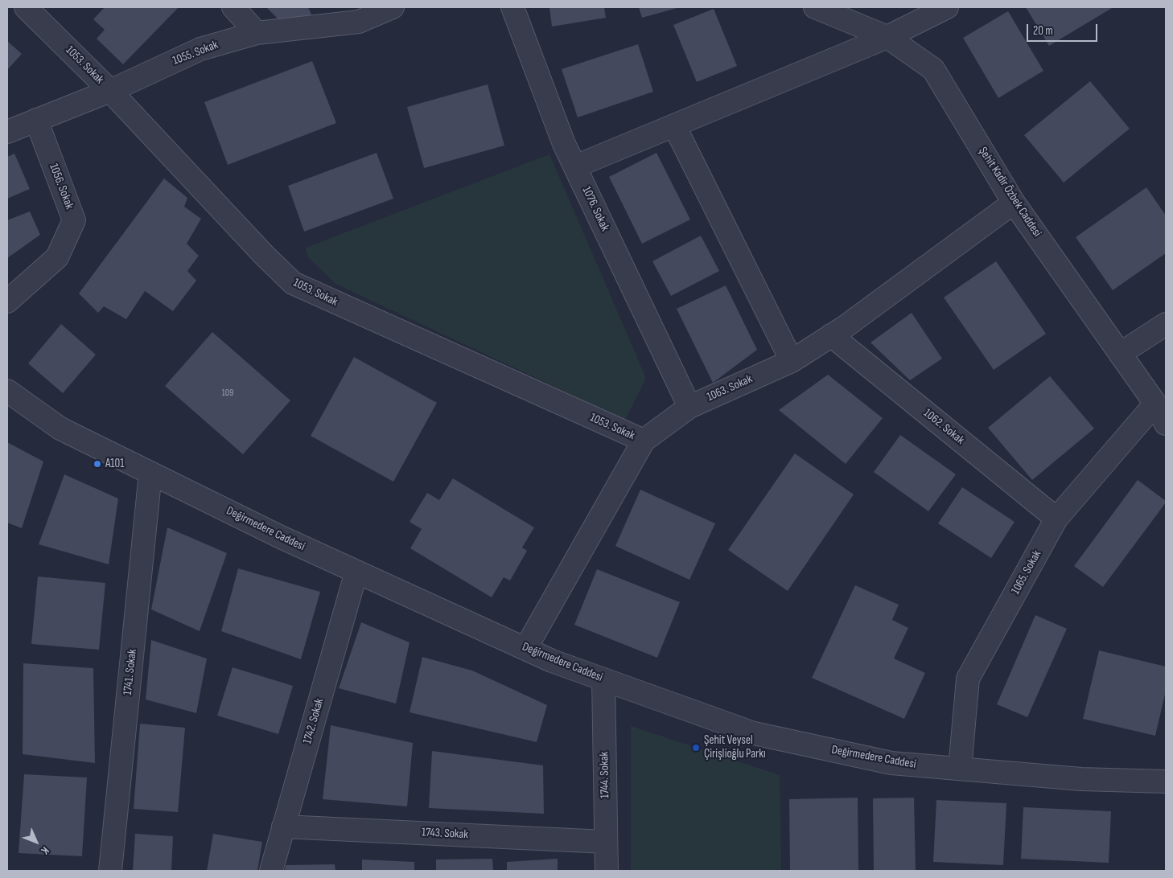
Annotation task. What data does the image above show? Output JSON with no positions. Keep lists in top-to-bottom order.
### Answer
{
  "streets": {
    "street": [
      "1055. Sokak",
      "1053. Sokak",
      "1056. Sokak",
      "Şehit Kadir Özbek Caddesi",
      "1076. Sokak",
      "1063. Sokak",
      "1062. Sokak",
      "Değirmedere Caddesi",
      "1065. Sokak",
      "1741. Sokak",
      "1742. Sokak",
      "1744. Sokak",
      "1743. Sokak"
    ]
  },
  "crossings": [
    ["1055. Sokak", "1053. Sokak"],
    ["1055. Sokak", "1056. Sokak"],
    ["1053. Sokak", "1063. Sokak"],
    ["Şehit Kadir Özbek Caddesi", "1063. Sokak"],
    ["Şehit Kadir Özbek Caddesi", "1065. Sokak"],
    ["1076. Sokak", "1063. Sokak"],
    ["1063. Sokak", "1062. Sokak"],
    ["1063. Sokak", "Değirmedere Caddesi"],
    ["1062. Sokak", "1065. Sokak"],
    ["Değirmedere Caddesi", "1065. Sokak"],
    ["Değirmedere Caddesi", "1741. Sokak"],
    ["Değirmedere Caddesi", "1742. Sokak"],
    ["Değirmedere Caddesi", "1744. Sokak"],
    ["1742. Sokak", "1743. Sokak"],
    ["1744. Sokak", "1743. Sokak"]
  ],
  "places": ["A101", "Şehit Veysel Çirişlioğlu Parkı"],
  "house_numbers": ["109"],
  "scale_bar": "20 m",
  "north": "bottom right"
}
